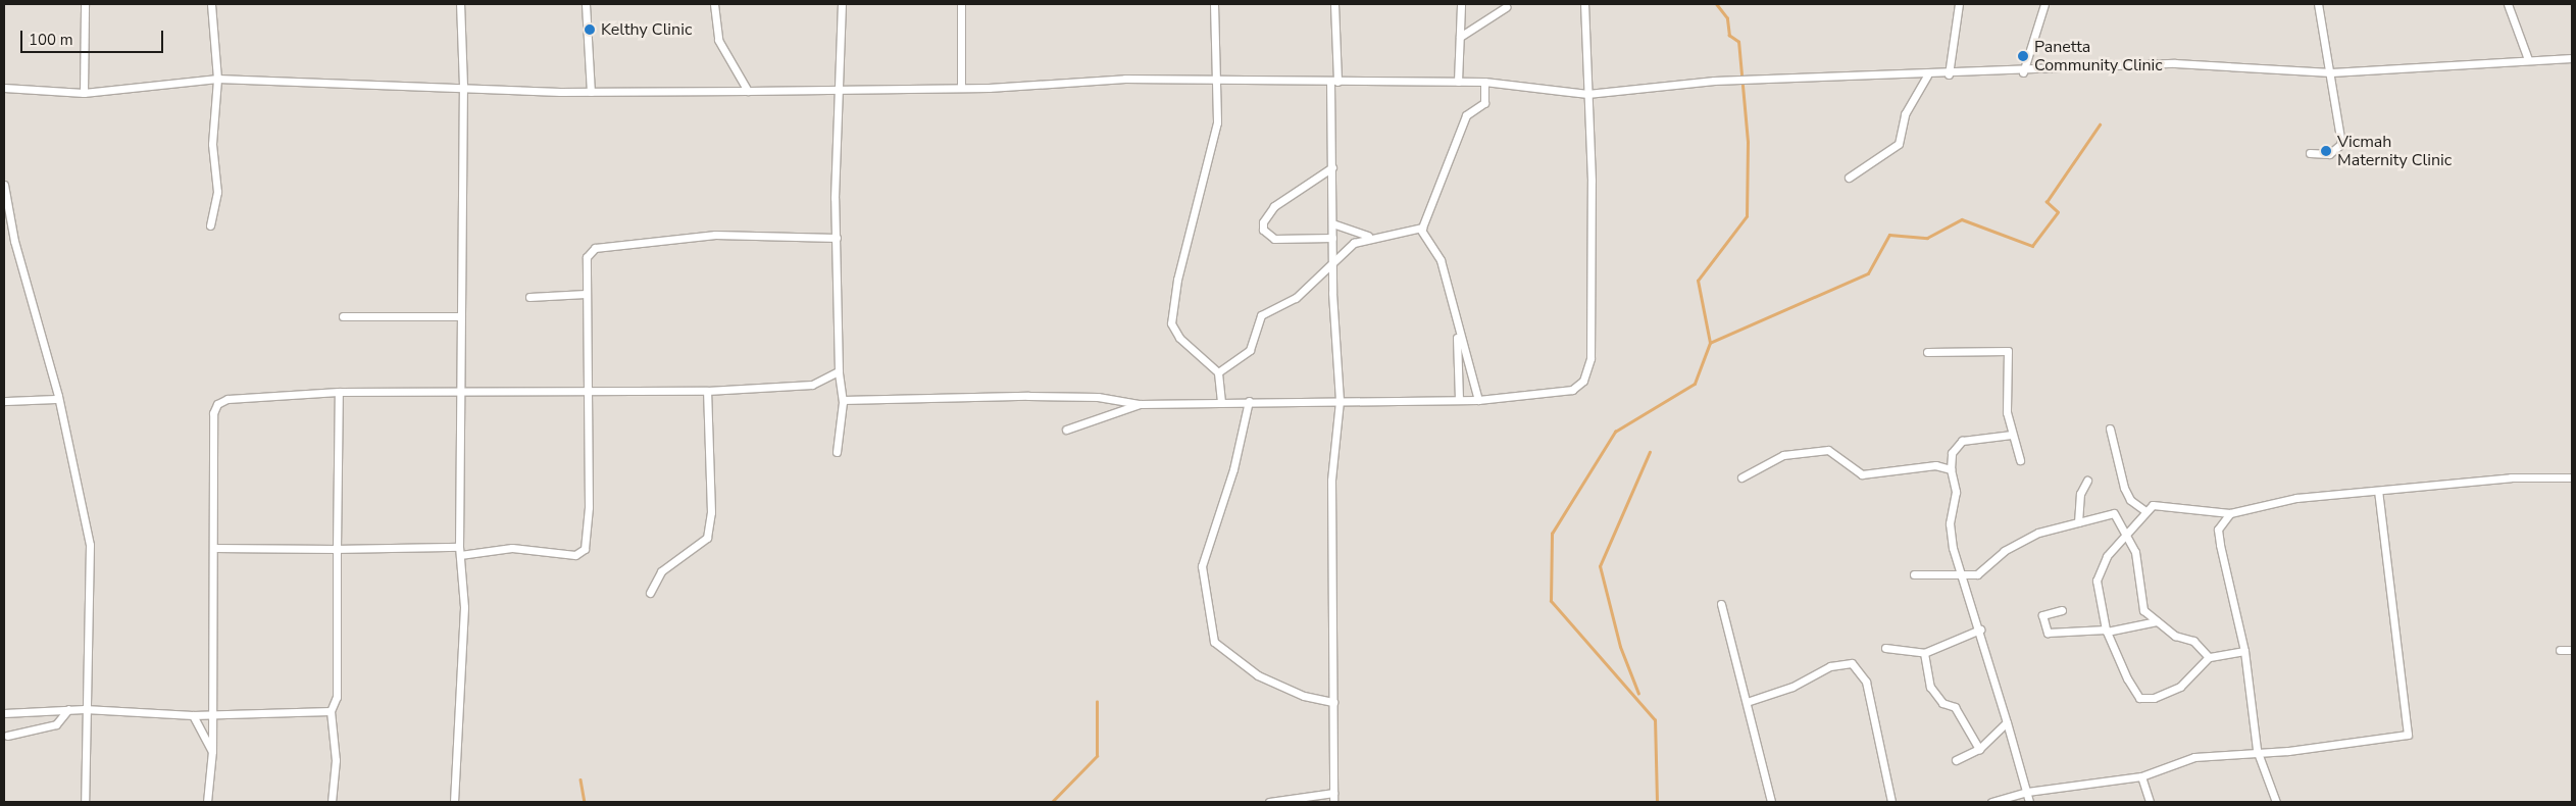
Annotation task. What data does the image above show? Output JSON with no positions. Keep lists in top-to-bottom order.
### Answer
{
  "places": ["Kelthy Clinic", "Panetta Community Clinic", "Vicmah Maternity Clinic"],
  "scale_bar": "100 m"
}
